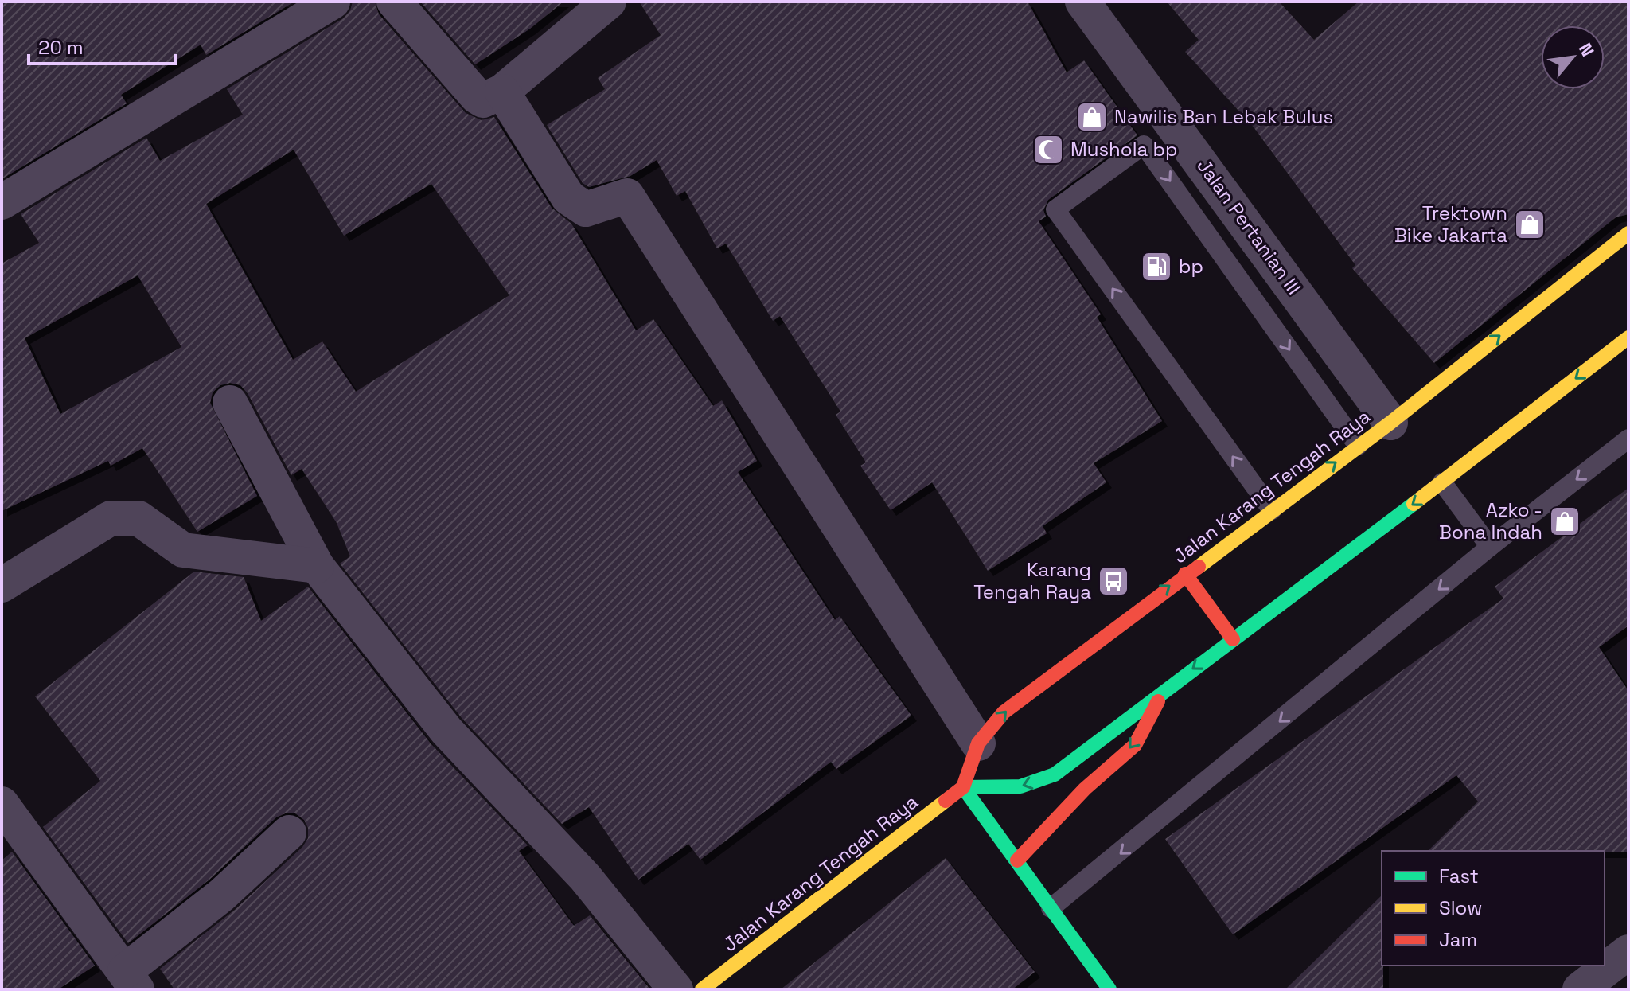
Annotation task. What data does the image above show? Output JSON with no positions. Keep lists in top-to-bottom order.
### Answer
{
  "streets": {
    "main road": ["Jalan Karang Tengah Raya"],
    "street": ["Jalan Pertanian III"]
  },
  "crossings": [
    ["Jalan Pertanian III", "Jalan Karang Tengah Raya"]
  ],
  "places": {
    "shop": ["Nawilis Ban Lebak Bulus", "Trektown Bike Jakarta", "Azko - Bona Indah"],
    "mosque": ["Mushola bp"],
    "fuel station": ["bp"],
    "bus stop": ["Karang Tengah Raya"]
  },
  "legend": ["Fast", "Slow", "Jam"],
  "scale_bar": "20 m",
  "north": "top right"
}
